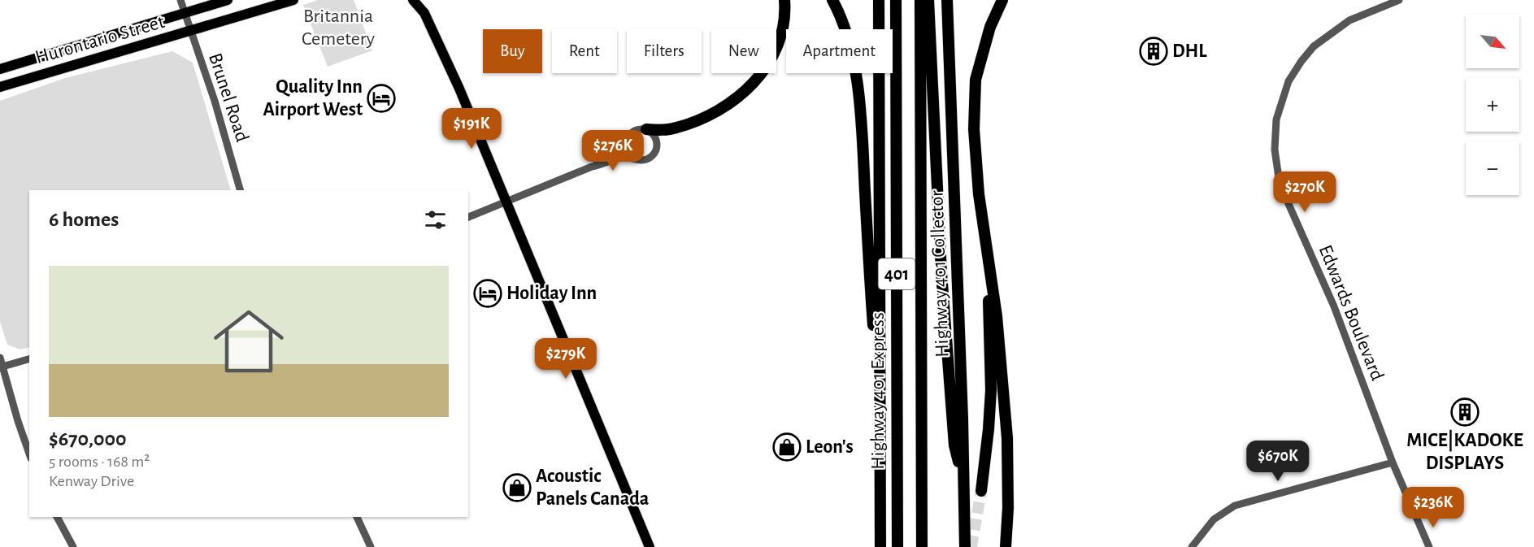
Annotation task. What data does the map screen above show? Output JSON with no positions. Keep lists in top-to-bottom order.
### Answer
{
  "streets": {
    "highway": ["401", "Highway 401 Collector", "Highway 401 Express"],
    "main road": ["Hurontario Street"],
    "street": ["Brunel Road", "Edwards Boulevard"]
  },
  "crossings": [
    ["Hurontario Street", "Brunel Road"]
  ],
  "parks": ["Britannia Cemetery"],
  "places": {
    "building": ["DHL", "MICE|KADOKE DISPLAYS"],
    "hotel": ["Quality Inn Airport West", "Holiday Inn"],
    "shop": ["Leon's", "Acoustic Panels Canada"]
  },
  "north": "bottom right",
  "page": {
    "map_buttons": ["+", "−"],
    "chip": [
      "Buy",
      "Rent",
      "Filters",
      "New",
      "Apartment"
    ],
    "price": [
      "$191K",
      "$276K",
      "$270K",
      "$279K",
      "$670K",
      "$236K"
    ],
    "heading": "6 homes",
    "list": [
      {
        "name": "$670,000",
        "note": "5 rooms · 168 m² · Kenway Drive"
      }
    ]
  }
}
